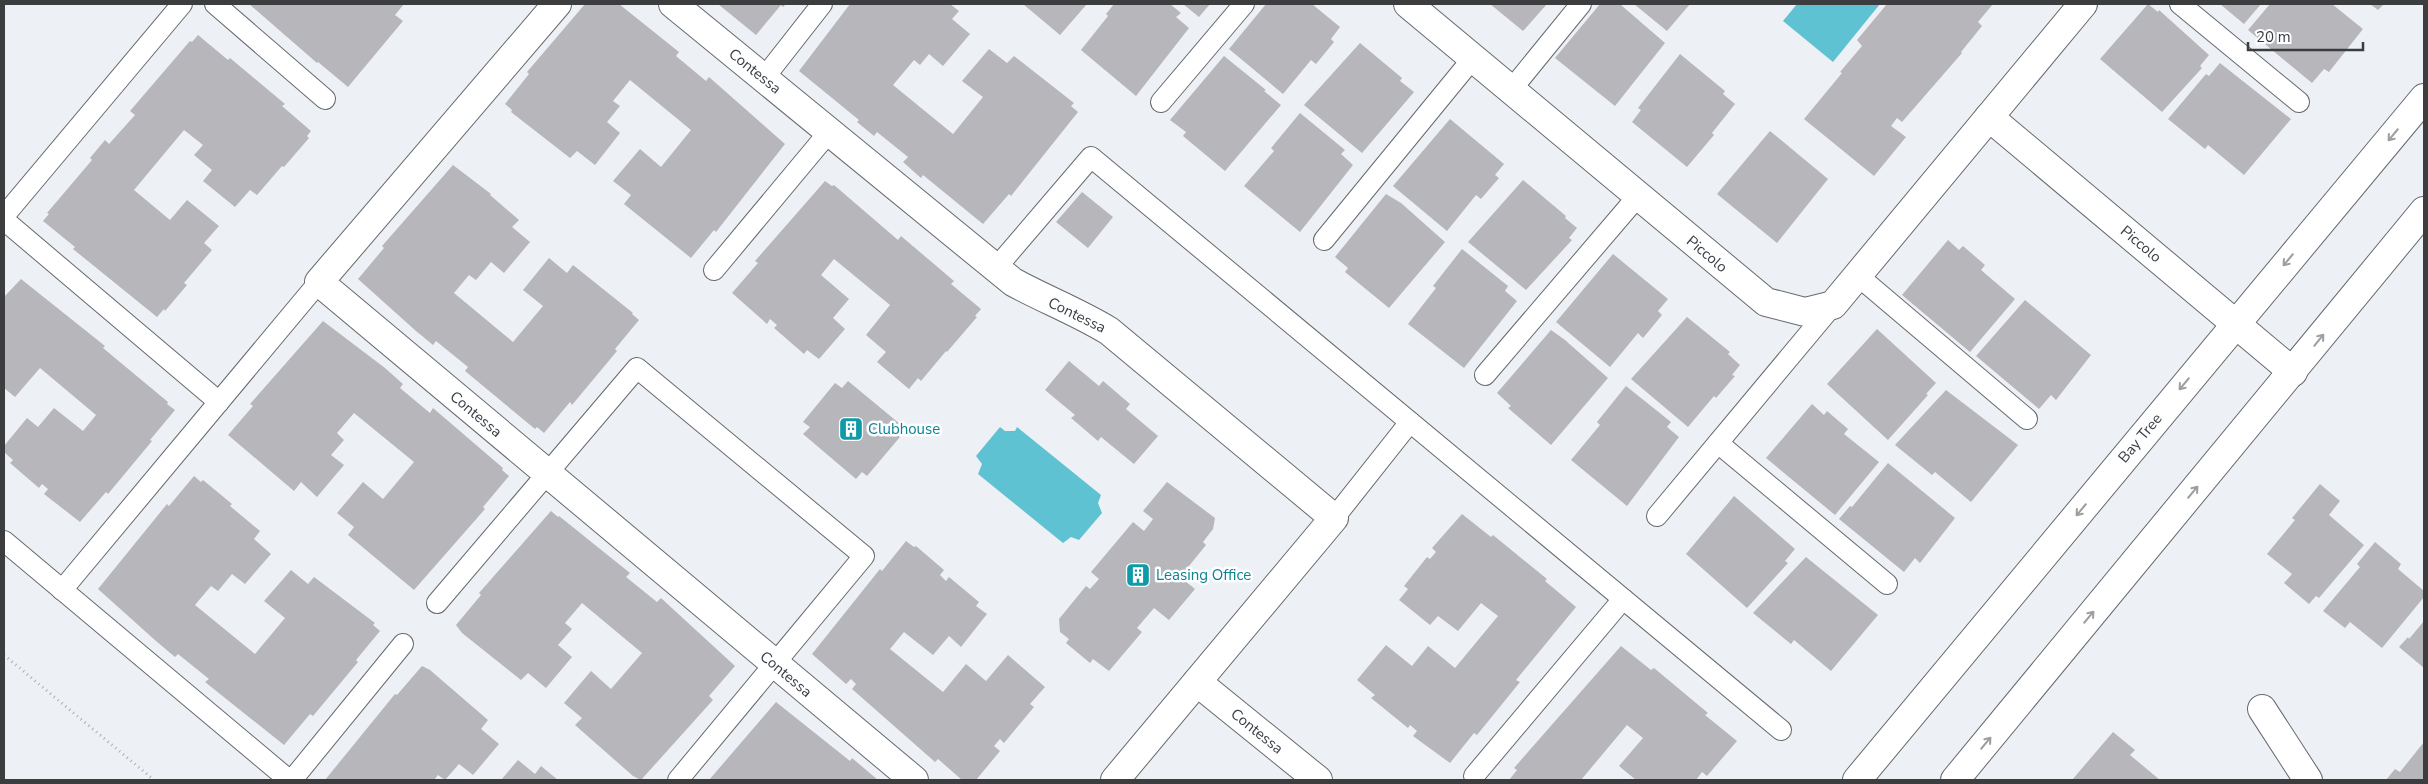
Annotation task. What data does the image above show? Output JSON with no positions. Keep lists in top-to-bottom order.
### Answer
{
  "streets": {
    "street": ["Contessa", "Piccolo", "Bay Tree"]
  },
  "crossings": [
    ["Piccolo", "Bay Tree"]
  ],
  "places": {
    "building": ["Clubhouse", "Leasing Office"]
  },
  "scale_bar": "20 m"
}
